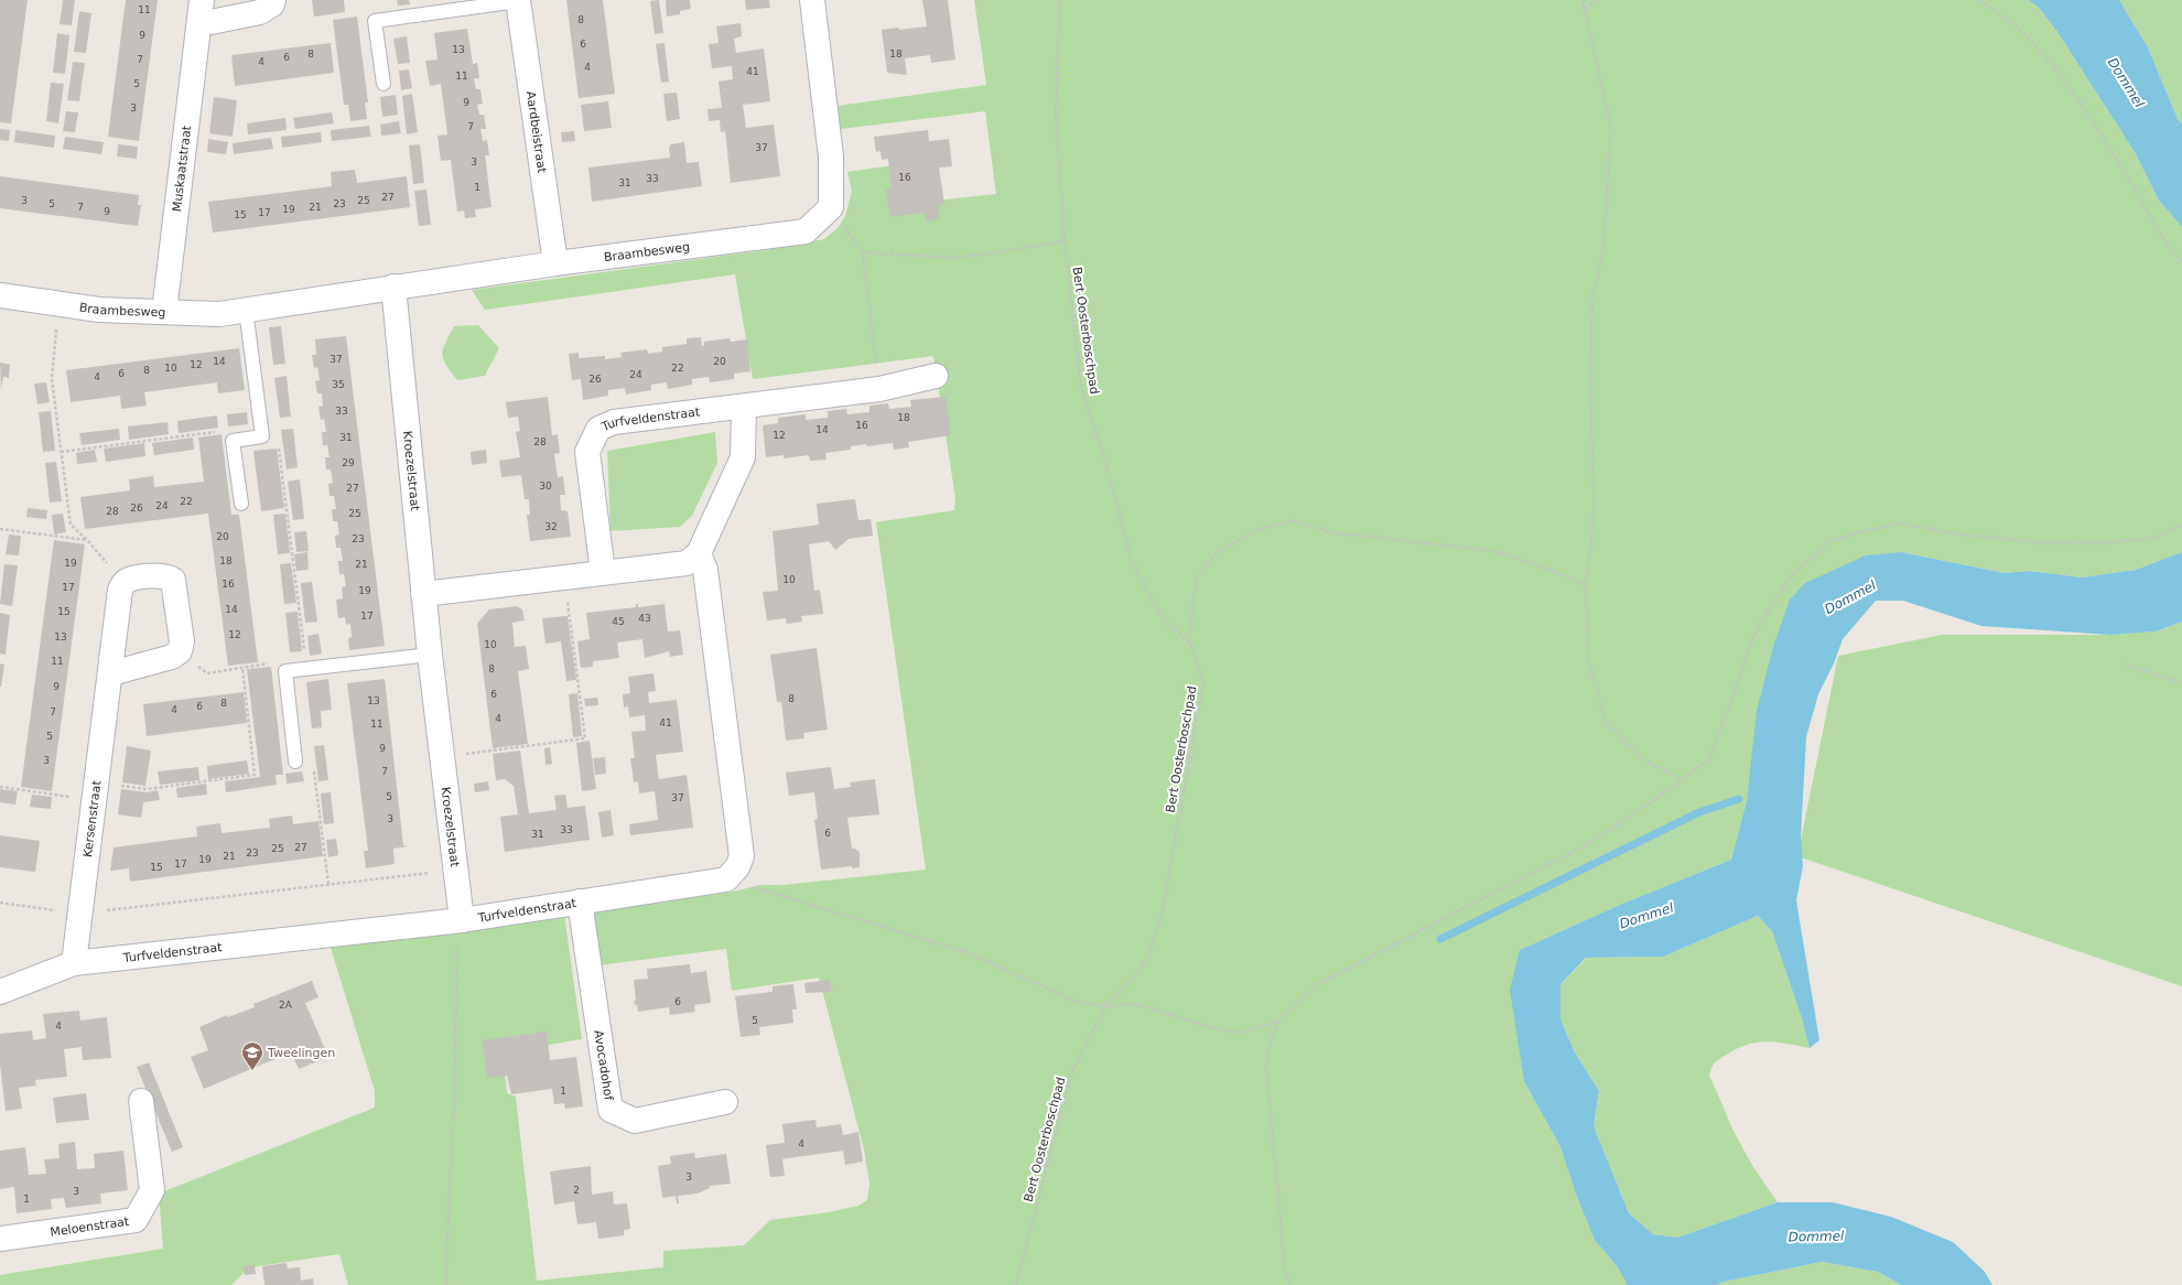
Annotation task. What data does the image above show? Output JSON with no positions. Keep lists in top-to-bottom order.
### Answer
{
  "streets": {
    "street": [
      "Aardbeistraat",
      "Muskaatstraat",
      "Braambesweg",
      "Turfveldenstraat",
      "Kroezelstraat",
      "Kersenstraat",
      "Avocadohof",
      "Meloenstraat"
    ],
    "path": ["Bert Oosterboschpad"]
  },
  "crossings": [
    ["Aardbeistraat", "Braambesweg"],
    ["Muskaatstraat", "Braambesweg"],
    ["Braambesweg", "Kroezelstraat"],
    ["Turfveldenstraat", "Kroezelstraat"],
    ["Turfveldenstraat", "Kersenstraat"],
    ["Turfveldenstraat", "Avocadohof"]
  ],
  "water": ["Dommel"],
  "places": {
    "school or university": ["Tweelingen"]
  },
  "house_numbers": [
    "11",
    "8",
    "9",
    "6",
    "13",
    "8",
    "18",
    "6",
    "7",
    "4",
    "4",
    "41",
    "11",
    "5",
    "9",
    "3",
    "7",
    "37",
    "3",
    "16",
    "33",
    "31",
    "1",
    "27",
    "3",
    "25",
    "5",
    "23",
    "7",
    "21",
    "19",
    "9",
    "17",
    "15",
    "37",
    "14",
    "20",
    "12",
    "10",
    "22",
    "8",
    "6",
    "24",
    "4",
    "26",
    "35",
    "33",
    "18",
    "16",
    "14",
    "12",
    "31",
    "28",
    "29",
    "30",
    "27",
    "22",
    "24",
    "26",
    "28",
    "25",
    "32",
    "20",
    "23",
    "18",
    "19",
    "21",
    "10",
    "16",
    "17",
    "19",
    "14",
    "15",
    "17",
    "43",
    "45",
    "12",
    "13",
    "10",
    "11",
    "8",
    "9",
    "6",
    "8",
    "13",
    "8",
    "6",
    "4",
    "7",
    "4",
    "41",
    "11",
    "5",
    "9",
    "3",
    "7",
    "5",
    "37",
    "3",
    "33",
    "6",
    "31",
    "27",
    "25",
    "23",
    "21",
    "19",
    "17",
    "15",
    "6",
    "2A",
    "5",
    "4",
    "1",
    "4",
    "3",
    "2",
    "3",
    "1"
  ]
}
